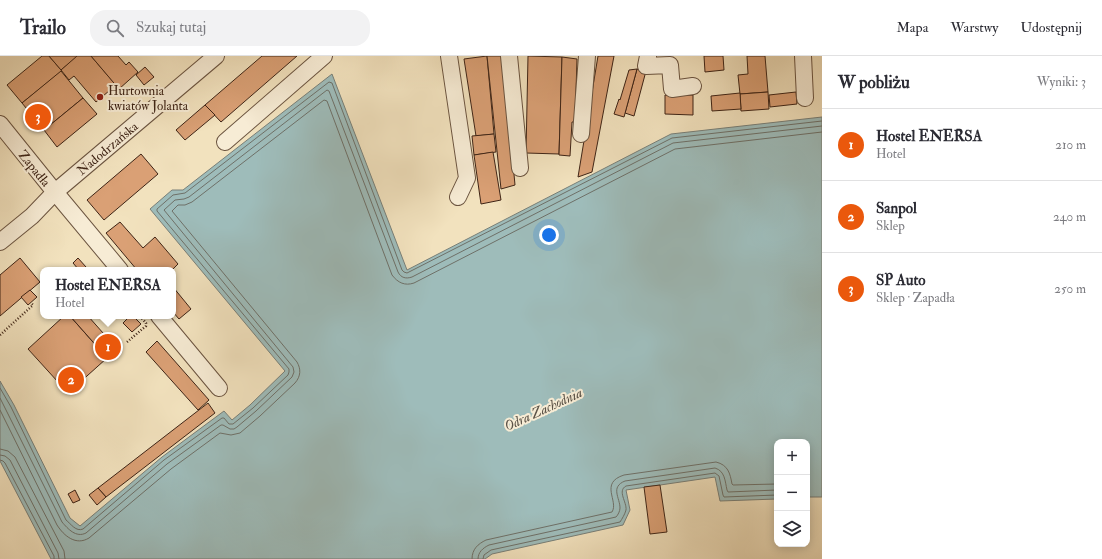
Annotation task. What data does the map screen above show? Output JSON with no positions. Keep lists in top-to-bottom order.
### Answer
{
  "streets": {
    "street": ["Nadodrzańska", "Zapadła"]
  },
  "crossings": [
    ["Nadodrzańska", "Zapadła"]
  ],
  "water": ["Odra Zachodnia"],
  "places": ["Hurtownia kwiatów Jolanta"],
  "page": {
    "header": "Trailo",
    "search": "Szukaj tutaj",
    "nav": ["Mapa", "Warstwy", "Udostępnij"],
    "heading": ["W pobliżu", "Wyniki: 3"],
    "pins": ["3", "1", "2"],
    "list": [
      {
        "mark": "1",
        "name": "Hostel ENERSA",
        "note": "Hotel",
        "value": "210 m"
      },
      {
        "mark": "2",
        "name": "Sanpol",
        "note": "Sklep",
        "value": "240 m"
      },
      {
        "mark": "3",
        "name": "SP Auto",
        "note": "Sklep · Zapadła",
        "value": "250 m"
      }
    ],
    "popup": ["Hostel ENERSA", "Hotel"],
    "map_buttons": ["+", "−"]
  }
}
